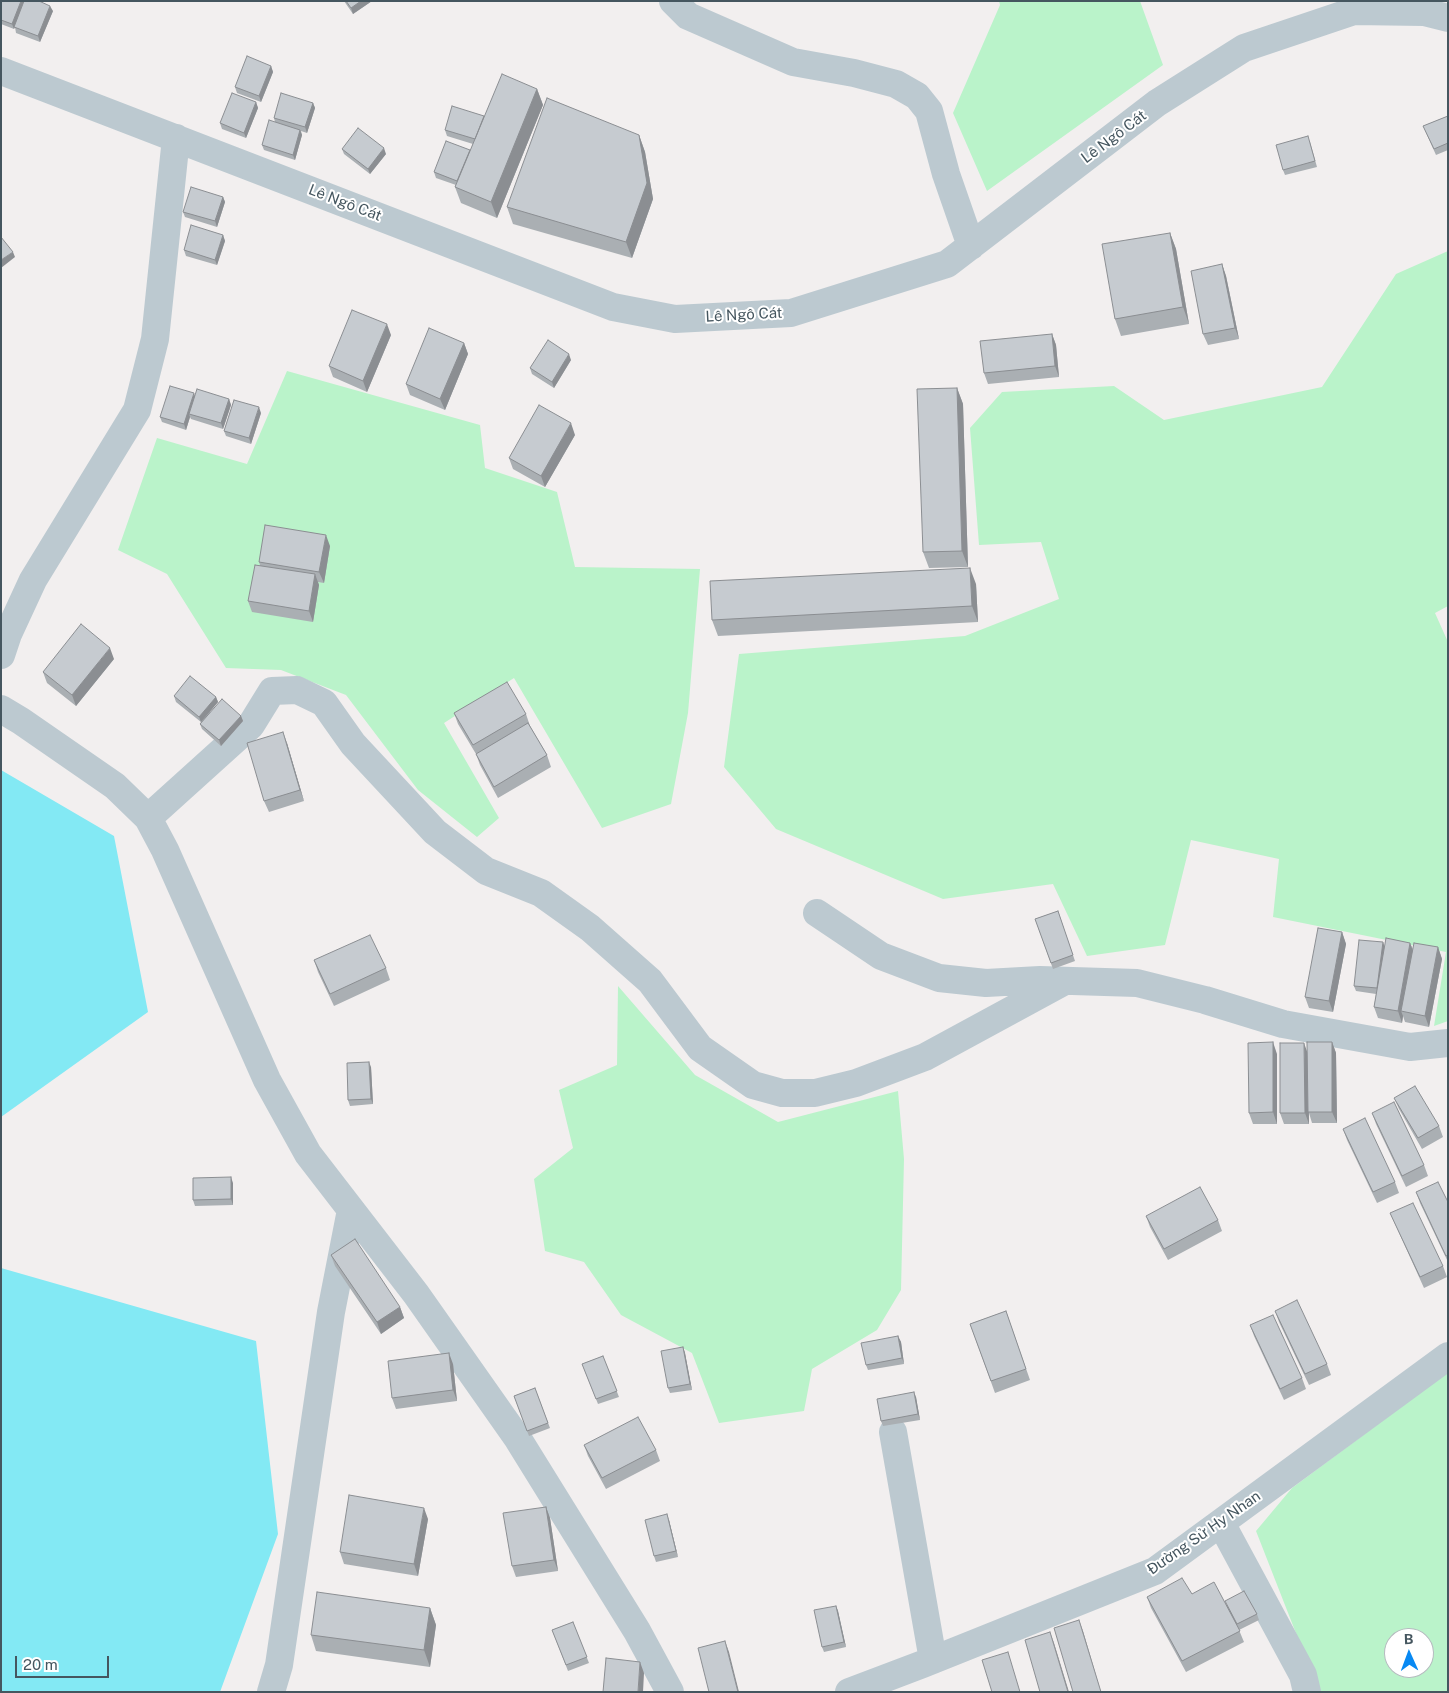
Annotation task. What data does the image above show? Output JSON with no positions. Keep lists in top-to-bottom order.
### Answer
{
  "streets": {
    "street": ["Lê Ngô Cát", "Đường Sử Hy Nhan"]
  },
  "scale_bar": "20 m",
  "north": "top"
}
